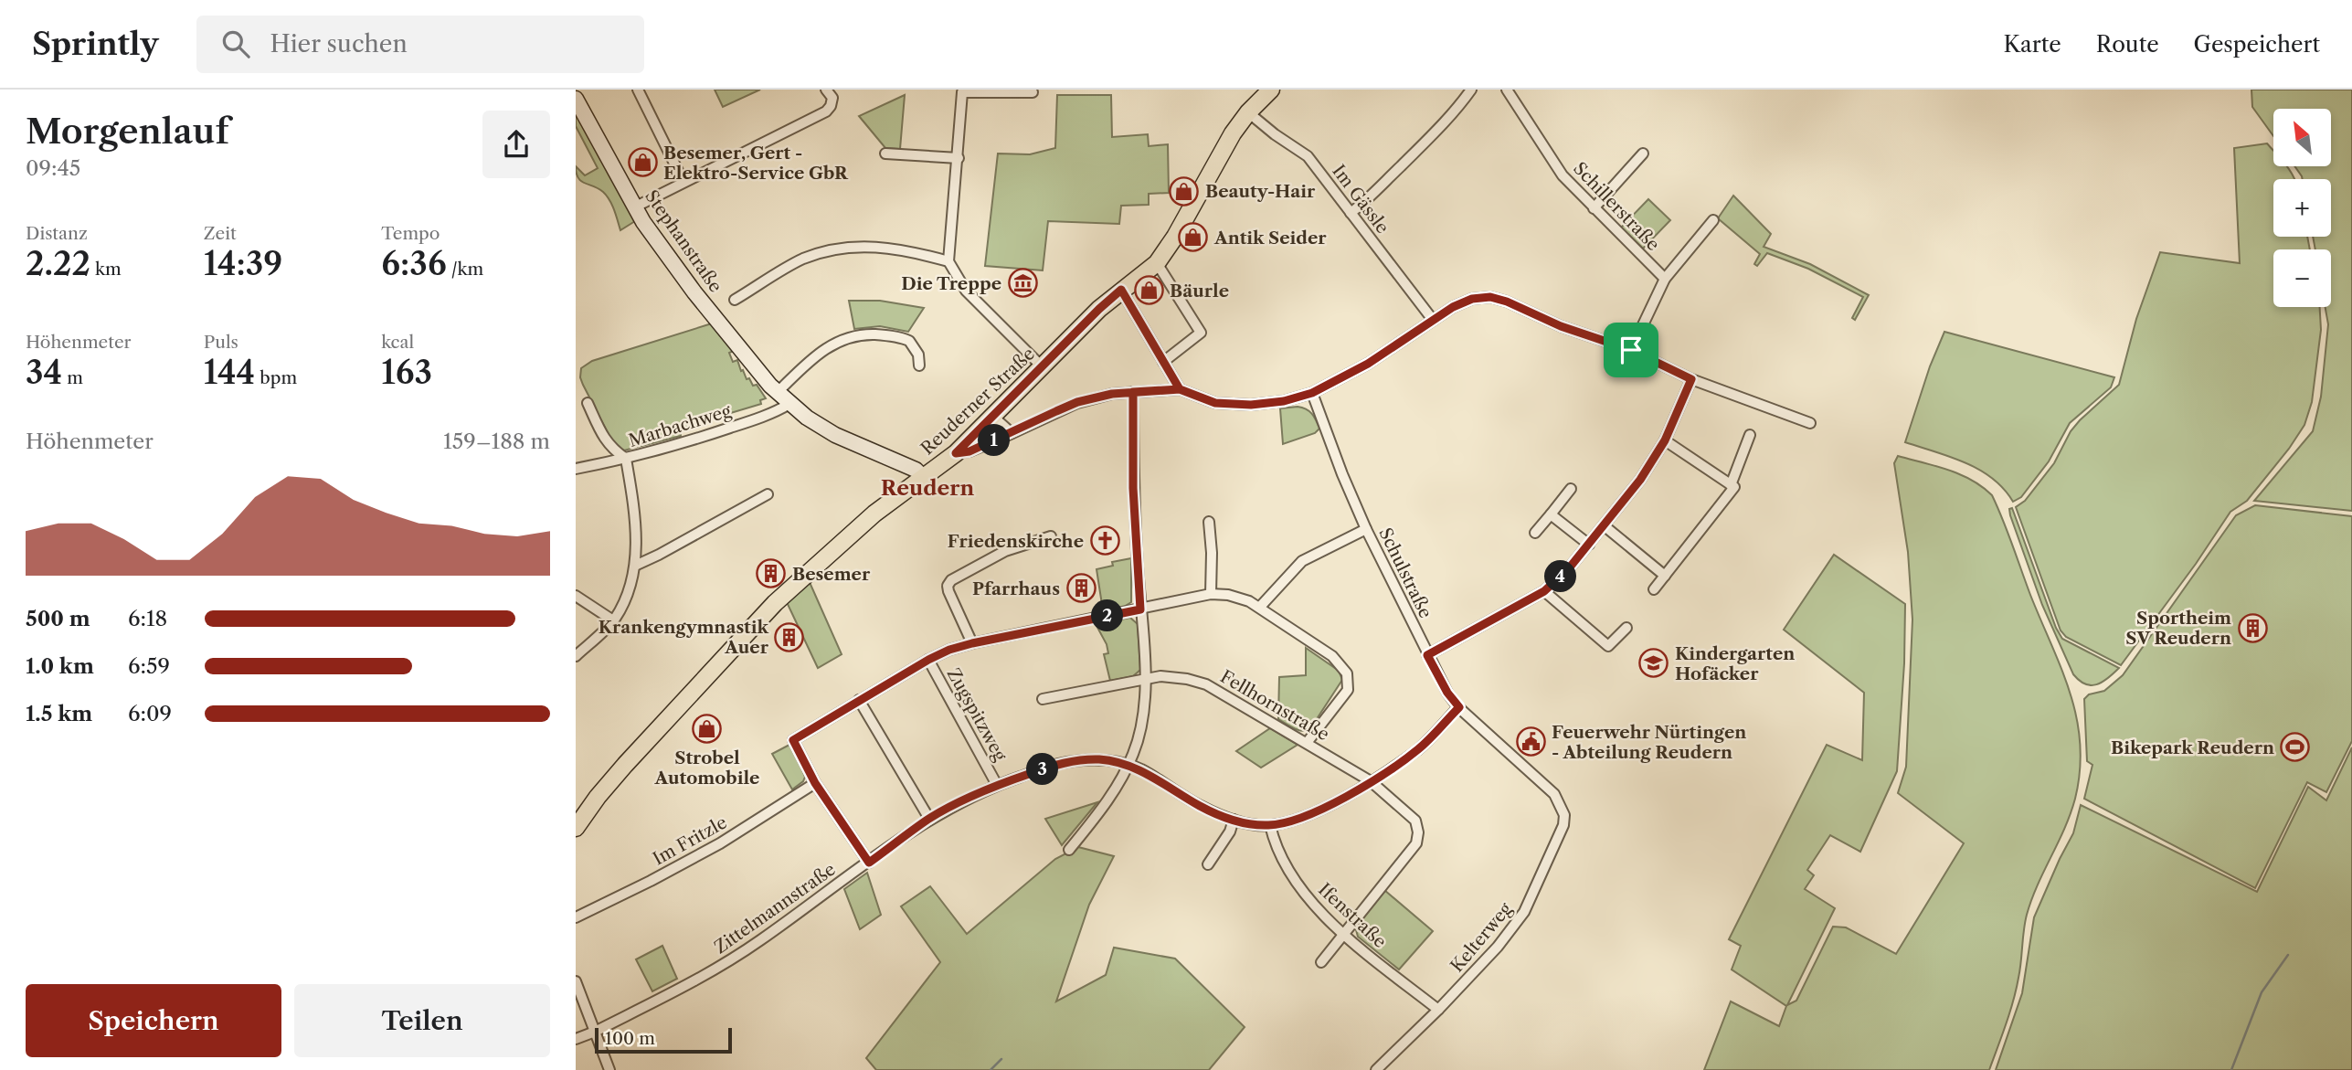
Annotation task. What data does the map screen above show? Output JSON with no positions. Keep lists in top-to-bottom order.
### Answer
{
  "streets": {
    "main road": ["Reuderner Straße"],
    "street": [
      "Im Gässle",
      "Schillerstraße",
      "Stephanstraße",
      "Marbachweg",
      "Schulstraße",
      "Fellhornstraße",
      "Zugspitzweg",
      "Im Fritzle",
      "Zittelmannstraße",
      "Ifenstraße",
      "Kelterweg"
    ]
  },
  "crossings": [
    ["Im Gässle", "Reuderner Straße"],
    ["Stephanstraße", "Reuderner Straße"],
    ["Stephanstraße", "Marbachweg"],
    ["Schulstraße", "Zittelmannstraße"],
    ["Schulstraße", "Kelterweg"],
    ["Fellhornstraße", "Zittelmannstraße"],
    ["Fellhornstraße", "Ifenstraße"],
    ["Zugspitzweg", "Zittelmannstraße"],
    ["Zittelmannstraße", "Ifenstraße"],
    ["Ifenstraße", "Kelterweg"]
  ],
  "districts": ["Reudern"],
  "places": {
    "shop": [
      "Besemer, Gert - Elektro-Service GbR",
      "Beauty-Hair",
      "Antik Seider",
      "Bäurle",
      "Strobel Automobile"
    ],
    "museum": ["Die Treppe"],
    "church": ["Friedenskirche"],
    "building": [
      "Besemer",
      "Pfarrhaus",
      "Sportheim SV Reudern",
      "Krankengymnastik Auer"
    ],
    "school or university": ["Kindergarten Hofäcker"],
    "public building": ["Feuerwehr Nürtingen - Abteilung Reudern"],
    "sports": ["Bikepark Reudern"]
  },
  "scale_bar": "100 m",
  "north": "top left",
  "page": {
    "header": "Sprintly",
    "search": "Hier suchen",
    "nav": ["Karte", "Route", "Gespeichert"],
    "heading": ["Morgenlauf", "09:45"],
    "map_buttons": ["+", "−"],
    "stats": [
      ["Distanz", "2.22 km"],
      ["Zeit", "14:39"],
      ["Tempo", "6:36 /km"],
      ["Höhenmeter", "34 m"],
      ["Puls", "144 bpm"],
      ["kcal", "163"]
    ],
    "chart": ["Höhenmeter", "159–188 m"],
    "pins": [
      "1",
      "4",
      "2",
      "3"
    ],
    "list": [
      {
        "name": "500 m",
        "note": "6:18"
      },
      {
        "name": "1.0 km",
        "note": "6:59"
      },
      {
        "name": "1.5 km",
        "note": "6:09"
      }
    ],
    "buttons": ["Speichern", "Teilen"],
    "scale": "100 m"
  }
}
